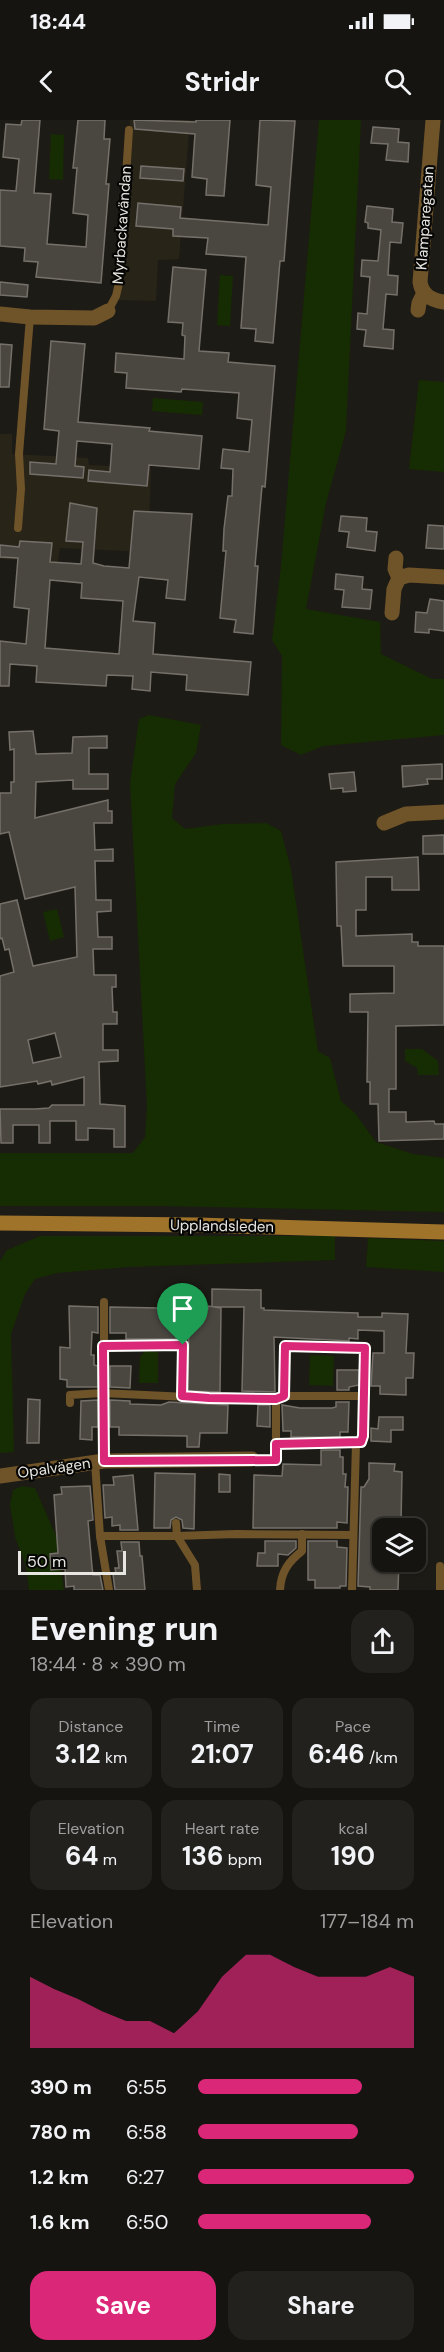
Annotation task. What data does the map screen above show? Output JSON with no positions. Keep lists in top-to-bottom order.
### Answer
{
  "streets": {
    "street": [
      "Klamparegatan",
      "Myrbackavändan",
      "Upplandsleden",
      "Opalvägen"
    ]
  },
  "scale_bar": "50 m",
  "page": {
    "status": "18:44",
    "header": "Stridr",
    "scale": "50 m",
    "heading": ["Evening run", "18:44 · 8 × 390 m"],
    "stats": [
      ["Distance", "3.12 km"],
      ["Time", "21:07"],
      ["Pace", "6:46 /km"],
      ["Elevation", "64 m"],
      ["Heart rate", "136 bpm"],
      ["kcal", "190"]
    ],
    "chart": ["Elevation", "177–184 m"],
    "list": [
      {
        "name": "390 m",
        "note": "6:55"
      },
      {
        "name": "780 m",
        "note": "6:58"
      },
      {
        "name": "1.2 km",
        "note": "6:27"
      },
      {
        "name": "1.6 km",
        "note": "6:50"
      }
    ],
    "buttons": ["Save", "Share"]
  }
}
